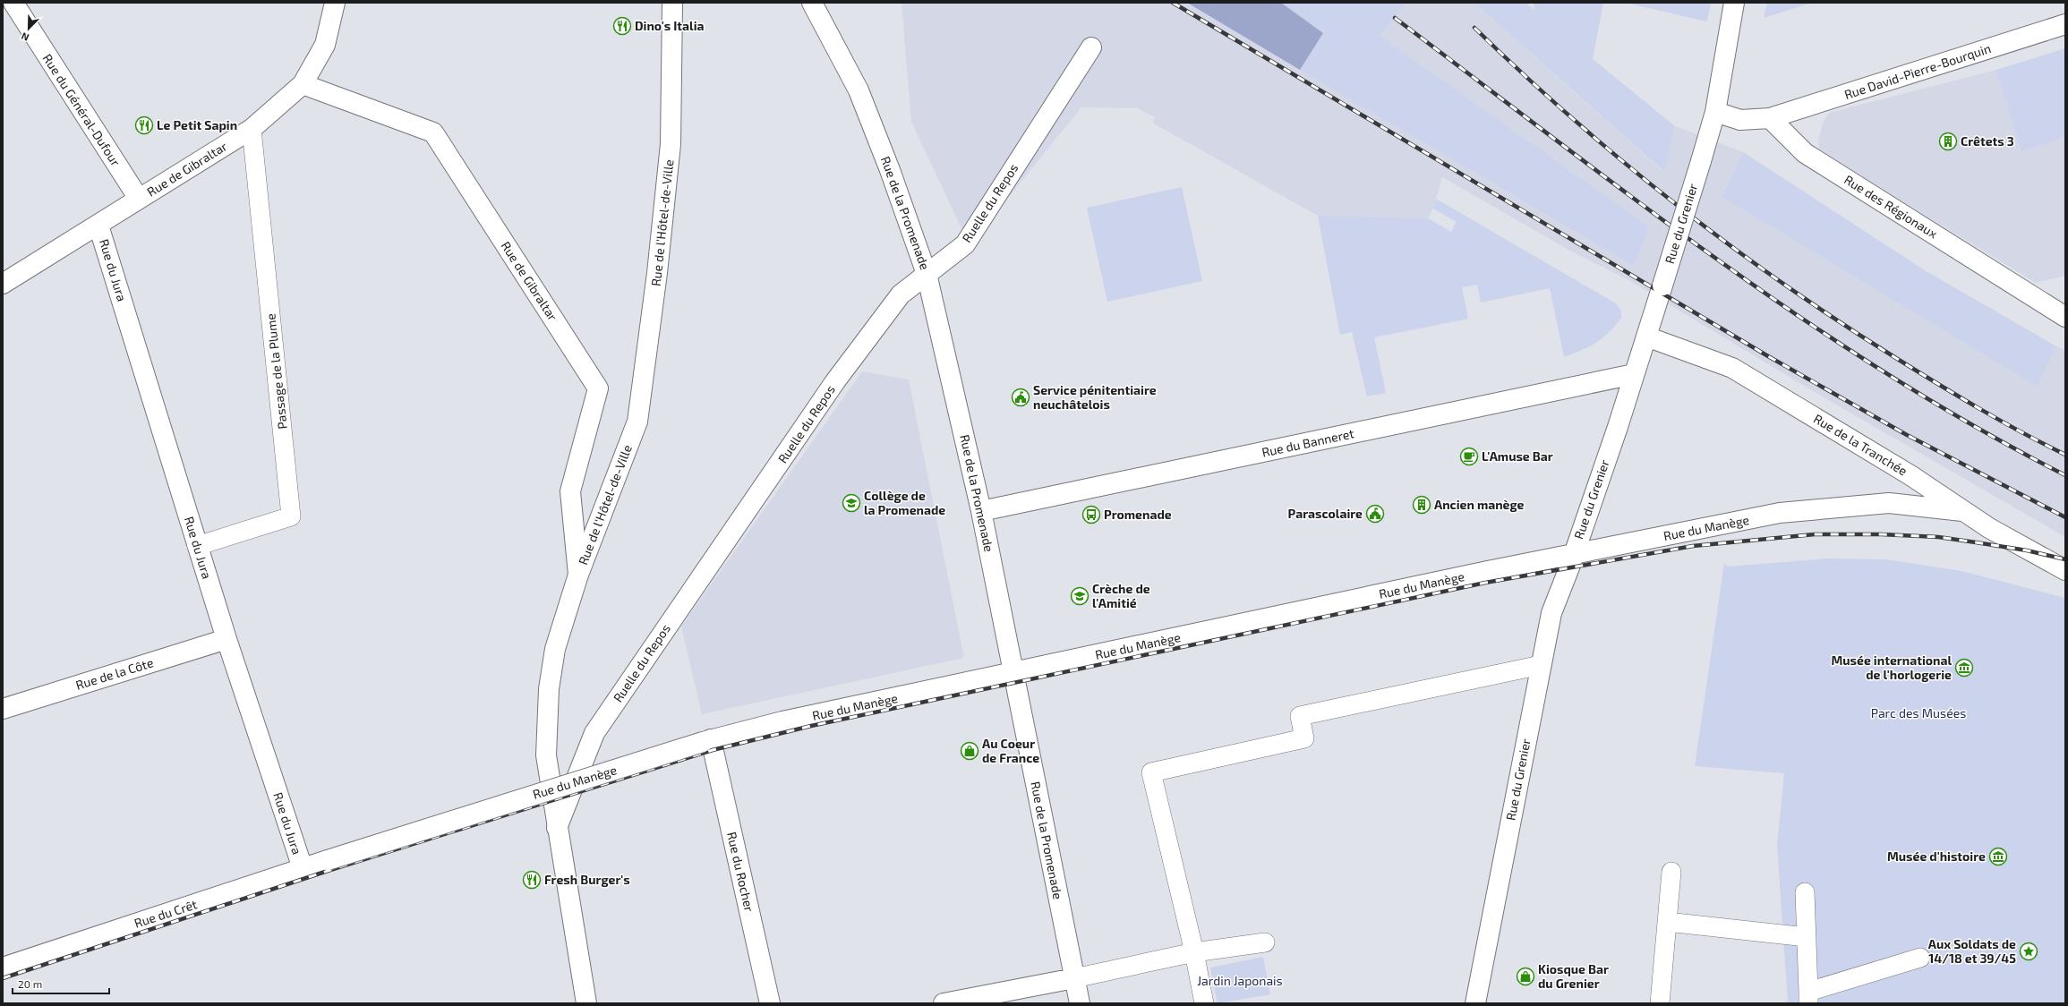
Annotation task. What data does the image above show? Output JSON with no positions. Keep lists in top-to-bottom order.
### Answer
{
  "streets": {
    "street": [
      "Rue David-Pierre-Bourquin",
      "Rue du Général-Dufour",
      "Rue de Gibraltar",
      "Ruelle du Repos",
      "Rue des Régionaux",
      "Rue de la Promenade",
      "Rue de l'Hôtel-de-Ville",
      "Rue du Grenier",
      "Rue du Jura",
      "Rue du Banneret",
      "Rue de la Tranchée",
      "Rue du Manège",
      "Rue de la Côte",
      "Rue du Rocher",
      "Rue du Crêt"
    ],
    "lane": ["Passage de la Plume"]
  },
  "crossings": [
    ["Rue David-Pierre-Bourquin", "Rue des Régionaux"],
    ["Rue du Général-Dufour", "Rue de Gibraltar"],
    ["Rue de Gibraltar", "Rue de l'Hôtel-de-Ville"],
    ["Rue de Gibraltar", "Rue du Jura"],
    ["Rue de Gibraltar", "Passage de la Plume"],
    ["Ruelle du Repos", "Rue de la Promenade"],
    ["Ruelle du Repos", "Rue de l'Hôtel-de-Ville"],
    ["Rue de la Promenade", "Rue du Banneret"],
    ["Rue de la Promenade", "Rue du Manège"],
    ["Rue du Grenier", "Rue du Banneret"],
    ["Rue du Grenier", "Rue de la Tranchée"],
    ["Rue du Grenier", "Rue du Manège"],
    ["Rue du Jura", "Passage de la Plume"],
    ["Rue du Jura", "Rue de la Côte"],
    ["Rue du Jura", "Rue du Crêt"],
    ["Rue de la Tranchée", "Rue du Manège"],
    ["Rue du Manège", "Rue du Rocher"],
    ["Rue du Manège", "Rue du Crêt"]
  ],
  "parks": ["Parc des Musées", "Jardin Japonais"],
  "places": {
    "restaurant": ["Dino's Italia", "Le Petit Sapin", "Fresh Burger's"],
    "building": ["Crêtets 3", "Ancien manège"],
    "public building": ["Service pénitentiaire neuchâtelois", "Parascolaire"],
    "cafe": ["L'Amuse Bar"],
    "school or university": ["Collège de la Promenade", "Crèche de l'Amitié"],
    "bus stop": ["Promenade"],
    "museum": ["Musée international de l'horlogerie", "Musée d'histoire"],
    "shop": ["Au Coeur de France", "Kiosque Bar du Grenier"],
    "place": ["Aux Soldats de 14/18 et 39/45"]
  },
  "scale_bar": "20 m",
  "north": "bottom left"
}
